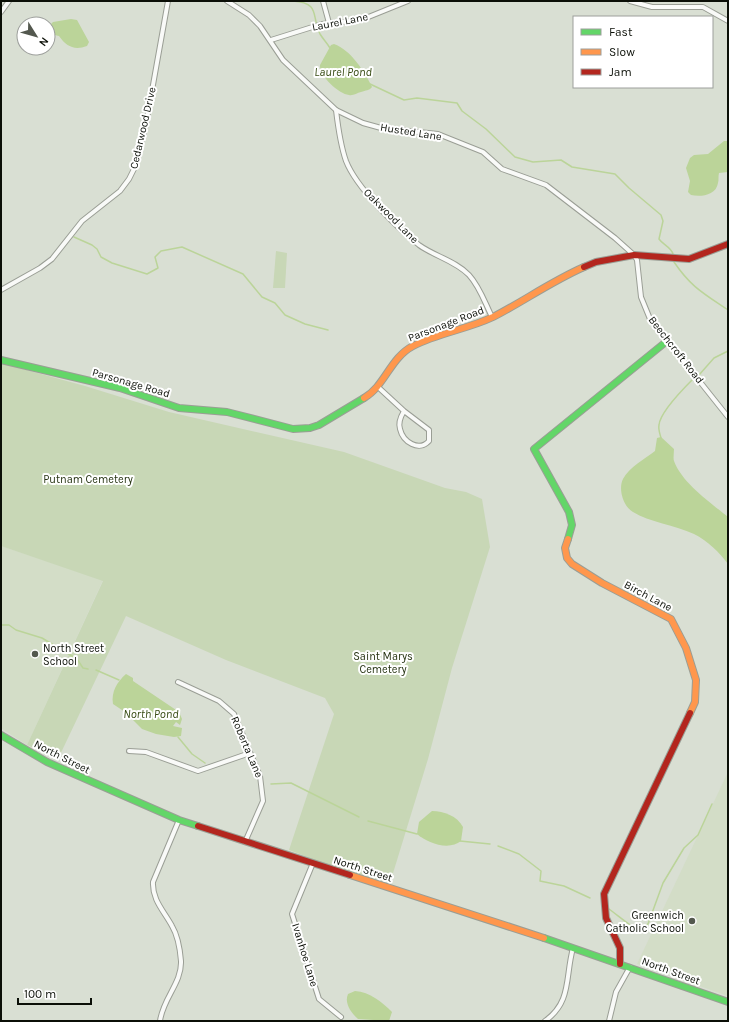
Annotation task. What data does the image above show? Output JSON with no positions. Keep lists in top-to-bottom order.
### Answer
{
  "streets": {
    "street": [
      "Laurel Lane",
      "Cedarwood Drive",
      "Husted Lane",
      "Oakwood Lane",
      "Parsonage Road",
      "Beechcroft Road",
      "Birch Lane",
      "Roberta Lane",
      "North Street",
      "Ivanhoe Lane"
    ]
  },
  "crossings": [
    ["Laurel Lane", "Husted Lane"],
    ["Husted Lane", "Oakwood Lane"],
    ["Husted Lane", "Parsonage Road"],
    ["Husted Lane", "Beechcroft Road"],
    ["Oakwood Lane", "Parsonage Road"],
    ["Parsonage Road", "Beechcroft Road"],
    ["Beechcroft Road", "Birch Lane"],
    ["Birch Lane", "North Street"],
    ["Roberta Lane", "North Street"],
    ["North Street", "Ivanhoe Lane"]
  ],
  "water": ["Laurel Pond", "North Pond"],
  "parks": ["Putnam Cemetery", "Saint Marys Cemetery"],
  "places": ["North Street School", "Greenwich Catholic School"],
  "legend": ["Fast", "Slow", "Jam"],
  "scale_bar": "100 m",
  "north": "bottom right"
}
